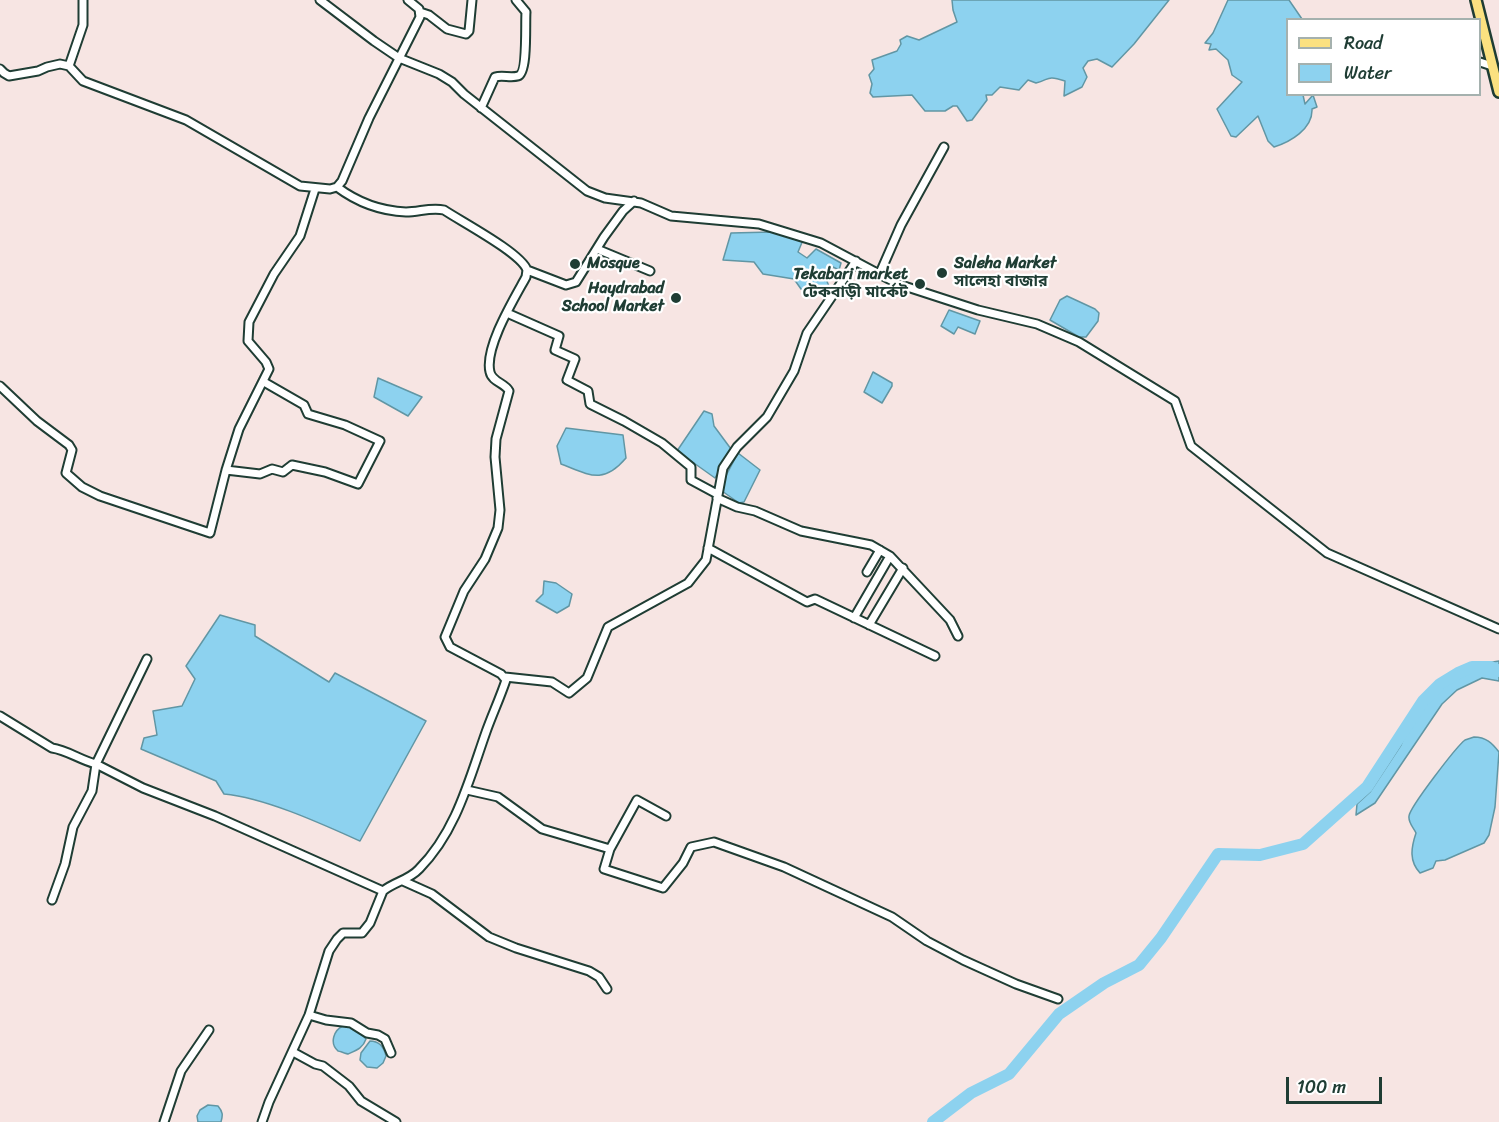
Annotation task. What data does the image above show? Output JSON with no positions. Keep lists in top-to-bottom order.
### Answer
{
  "places": [
    "Mosque",
    "Saleha Market সালেহা বাজার",
    "Tekabari market টেকবাড়ী মার্কেট",
    "Haydrabad School Market"
  ],
  "legend": ["Road", "Water"],
  "scale_bar": "100 m"
}
